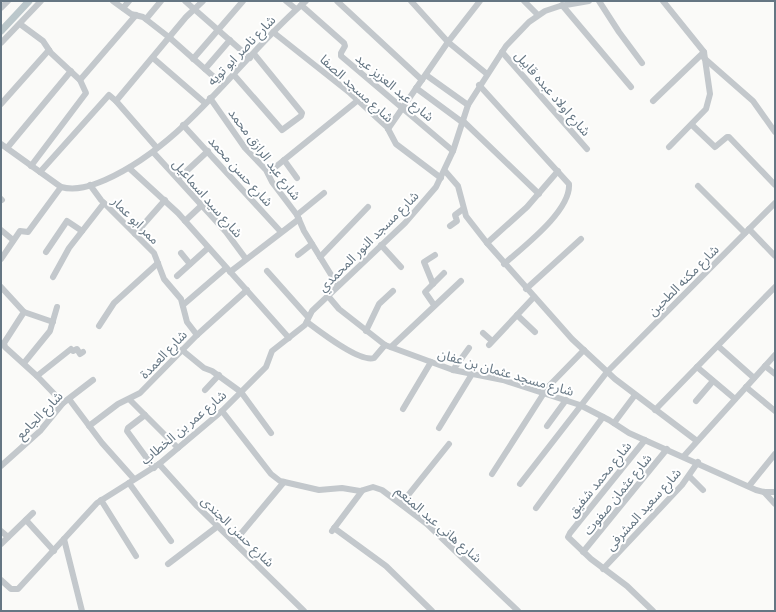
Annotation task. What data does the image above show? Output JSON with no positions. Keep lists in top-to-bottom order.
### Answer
{
  "streets": {
    "street": [
      "شارع ناصر ابو تويه",
      "شارع عبد العزيز عيد",
      "شارع مسجد الصفا",
      "شارع اولاد عبده قابيل",
      "شارع عبد الرازق محمد",
      "شارع حسن محمد",
      "شارع سيد اسماعيل",
      "ممر ابو عمار",
      "شارع مسجد النور المحمدي",
      "شارع مكنه الطحين",
      "شارع العمدة",
      "شارع مسجد عثمان بن عفان",
      "شارع الجامع",
      "شارع عمر بن الخطاب",
      "شارع محمد شفيق",
      "شارع عثمان صفوت",
      "شارع سعيد المشرفى",
      "شارع هاني عبد المنعم",
      "شارع حسن الجندى"
    ]
  },
  "crossings": [
    ["شارع ناصر ابو تويه", "شارع عبد العزيز عيد"],
    ["شارع ناصر ابو تويه", "شارع مسجد الصفا"],
    ["شارع ناصر ابو تويه", "شارع عبد الرازق محمد"],
    ["شارع ناصر ابو تويه", "شارع حسن محمد"],
    ["شارع ناصر ابو تويه", "شارع سيد اسماعيل"],
    ["شارع ناصر ابو تويه", "ممر ابو عمار"],
    ["شارع عبد العزيز عيد", "شارع مسجد النور المحمدي"],
    ["شارع مسجد الصفا", "شارع مسجد النور المحمدي"],
    ["شارع اولاد عبده قابيل", "شارع مسجد النور المحمدي"],
    ["شارع عبد الرازق محمد", "شارع مسجد النور المحمدي"],
    ["ممر ابو عمار", "شارع العمدة"],
    ["شارع مسجد النور المحمدي", "شارع مسجد عثمان بن عفان"],
    ["شارع مسجد النور المحمدي", "شارع عمر بن الخطاب"],
    ["شارع مكنه الطحين", "شارع مسجد عثمان بن عفان"],
    ["شارع مسجد عثمان بن عفان", "شارع محمد شفيق"],
    ["شارع مسجد عثمان بن عفان", "شارع عثمان صفوت"],
    ["شارع مسجد عثمان بن عفان", "شارع سعيد المشرفى"],
    ["شارع عمر بن الخطاب", "شارع هاني عبد المنعم"],
    ["شارع عمر بن الخطاب", "شارع حسن الجندى"],
    ["شارع محمد شفيق", "شارع عثمان صفوت"]
  ]
}
